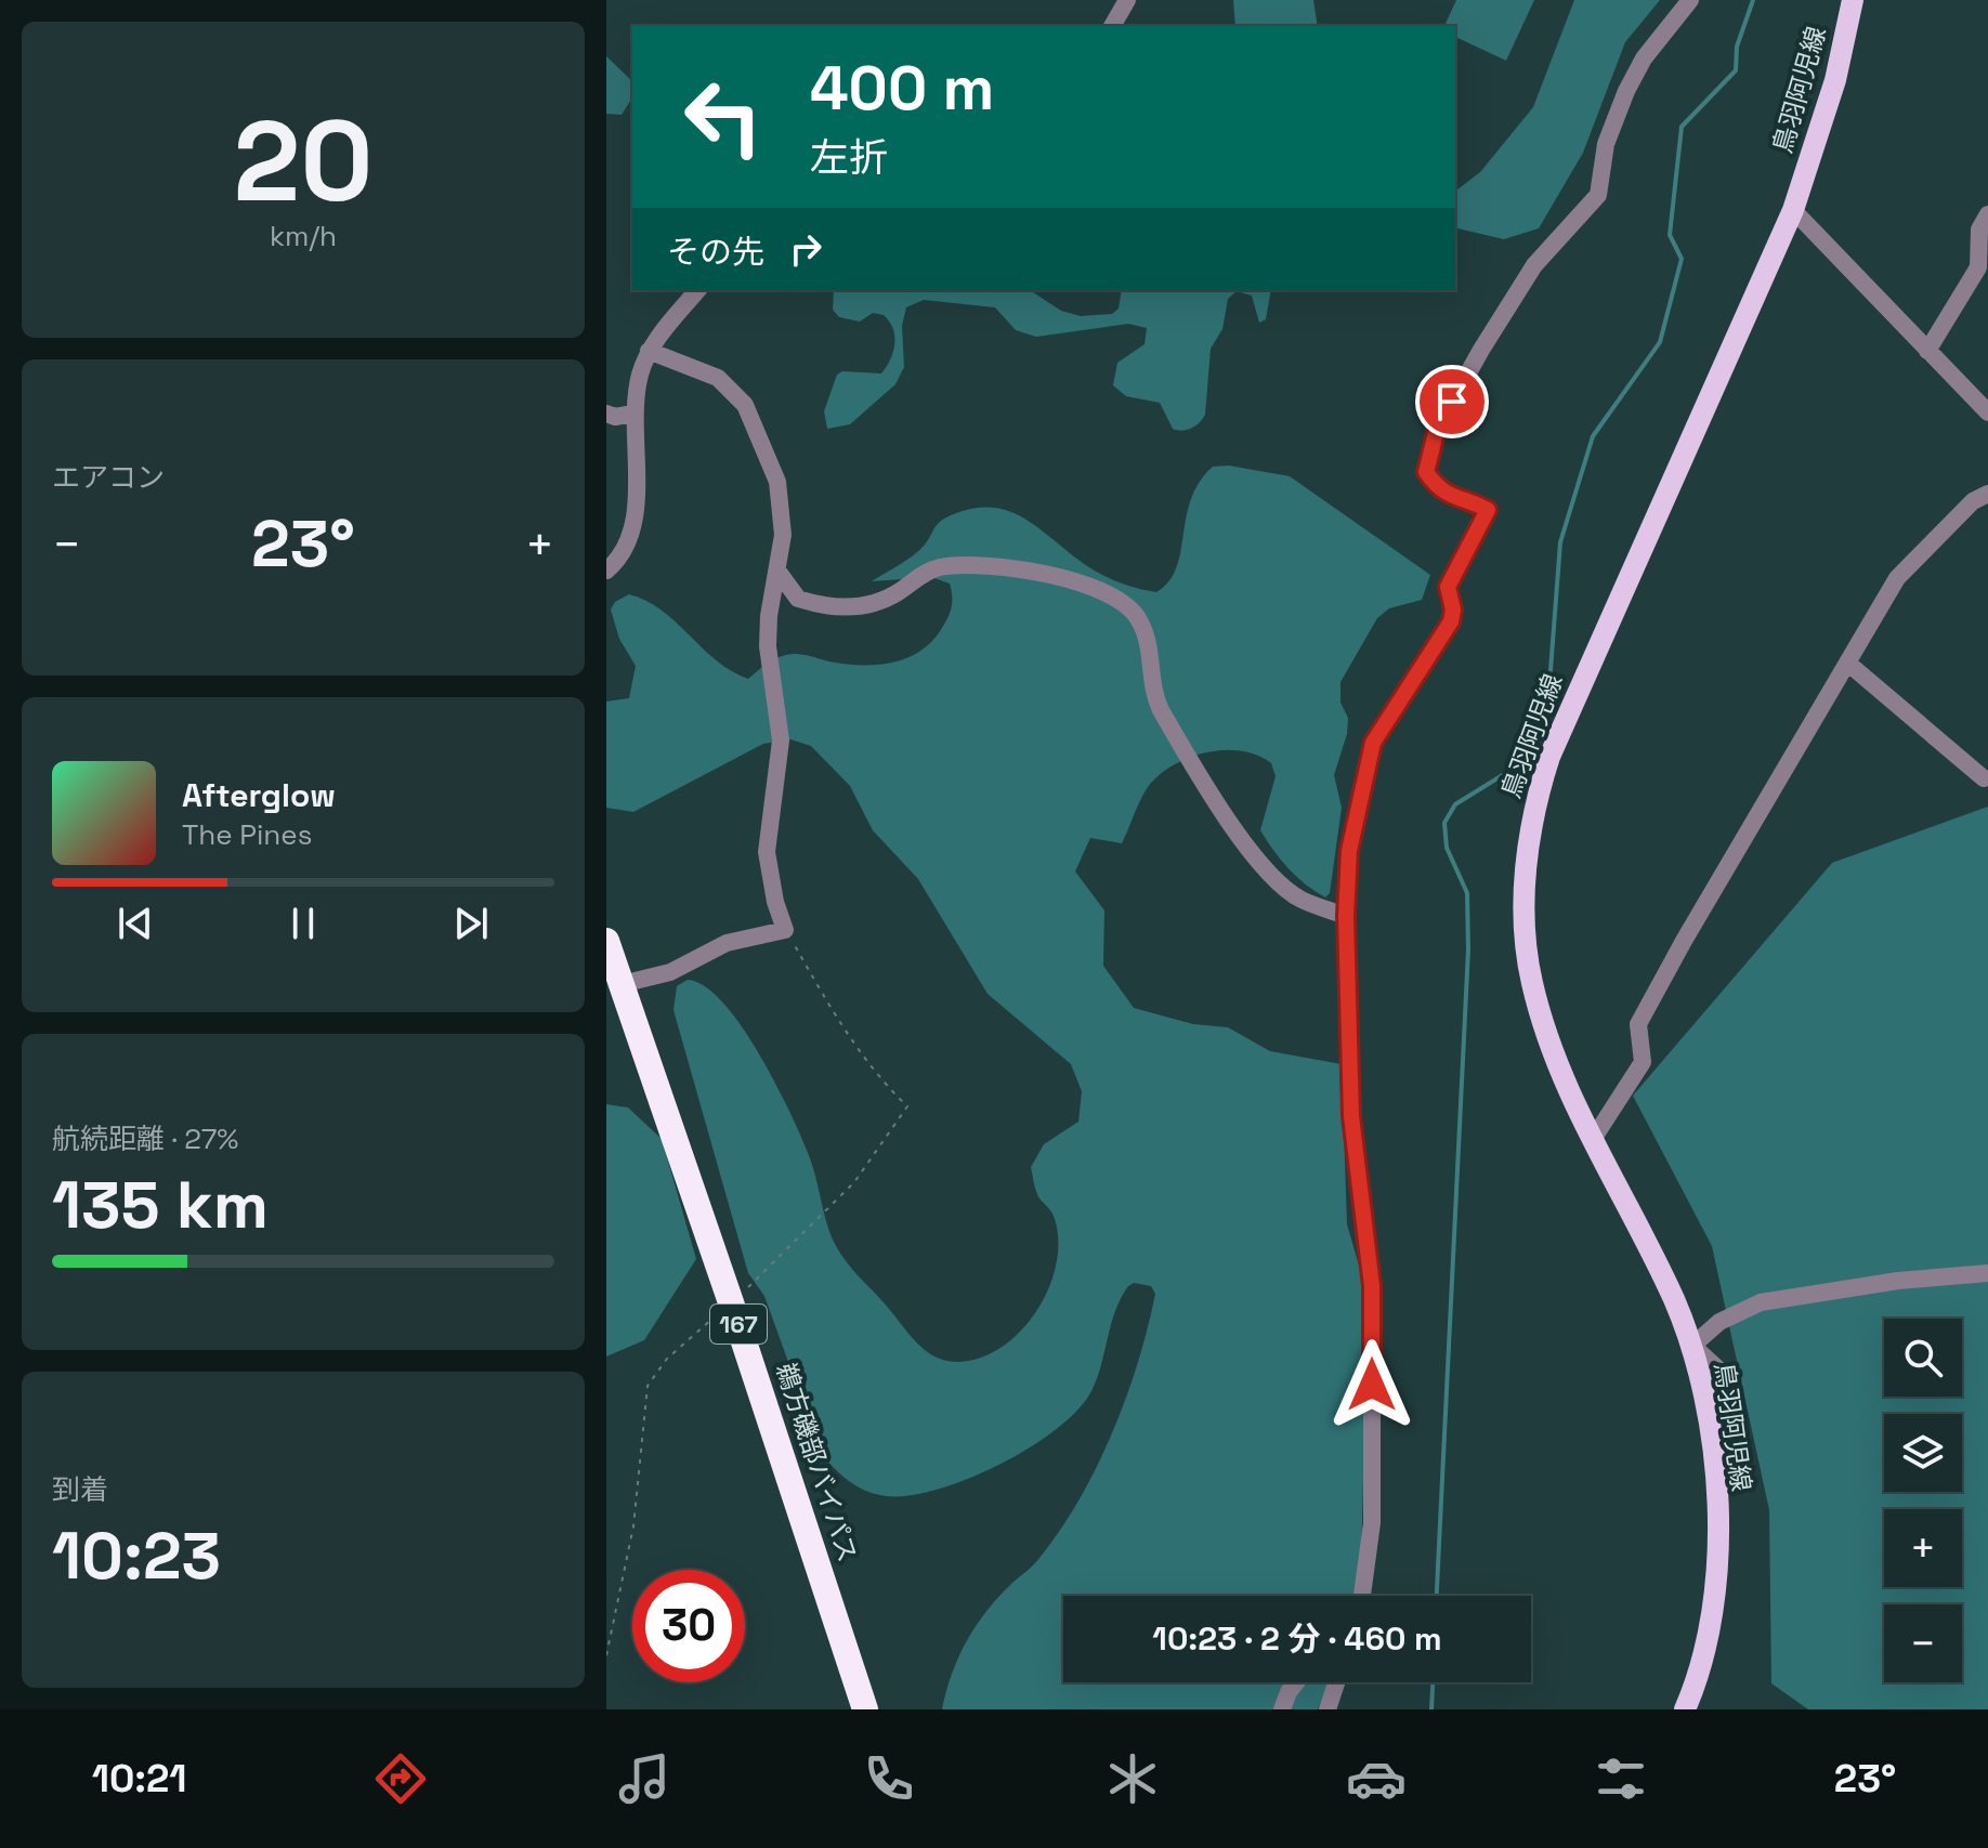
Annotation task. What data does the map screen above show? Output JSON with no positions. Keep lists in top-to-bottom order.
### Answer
{
  "streets": {
    "highway": ["167", "鵜方磯部バイパス"],
    "main road": ["鳥羽阿児線"]
  },
  "page": {
    "tile": [
      ["20", "km/h"],
      "エアコン",
      ["航続距離 · 27%", "135 km"],
      ["到着", "10:23"]
    ],
    "turn": ["400 m", "左折"],
    "then": "その先",
    "heat": ["−", "23°", "+"],
    "song": ["Afterglow", "The Pines"],
    "map_buttons": ["+", "−"],
    "limit": "30",
    "trip": "10:23 · 2 分 · 460 m",
    "tabs": ["10:21", "23°"]
  }
}
